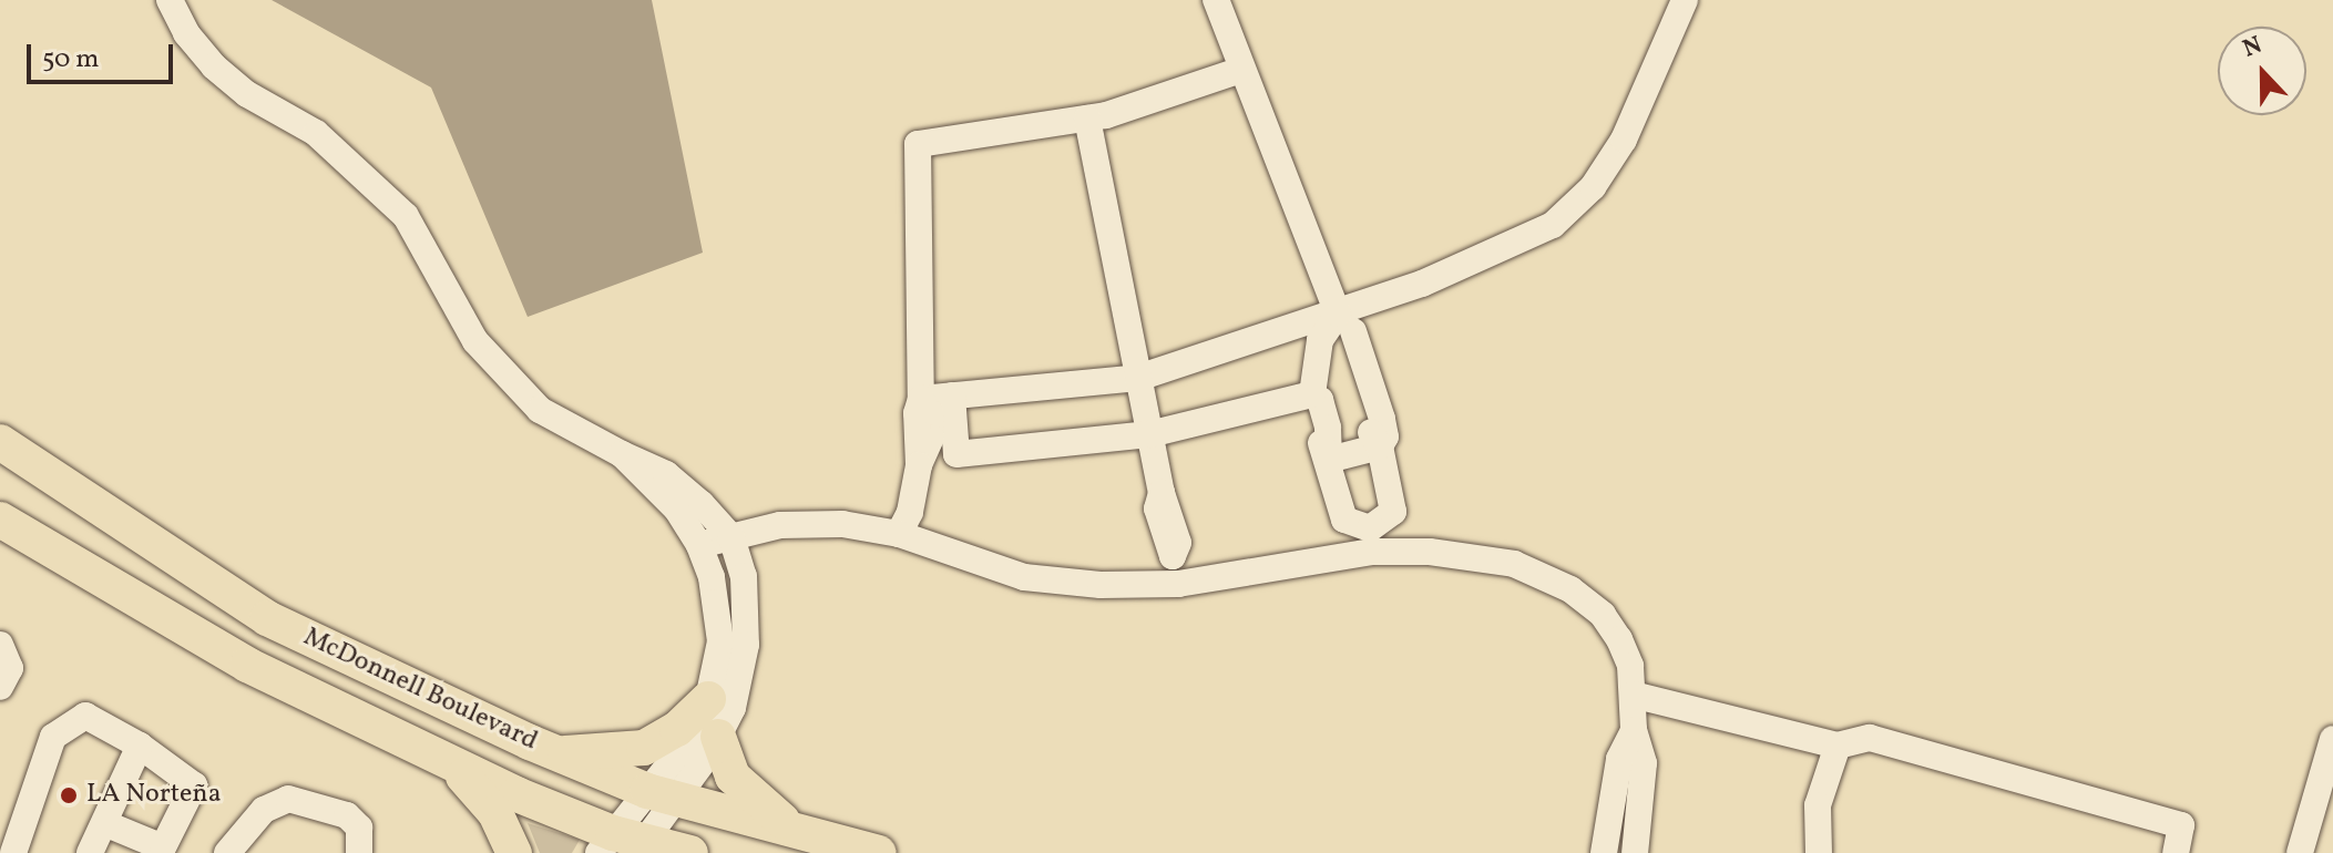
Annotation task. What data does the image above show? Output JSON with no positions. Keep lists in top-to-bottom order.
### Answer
{
  "streets": {
    "main road": ["McDonnell Boulevard"]
  },
  "places": ["LA Norteña"],
  "scale_bar": "50 m",
  "north": "top"
}
